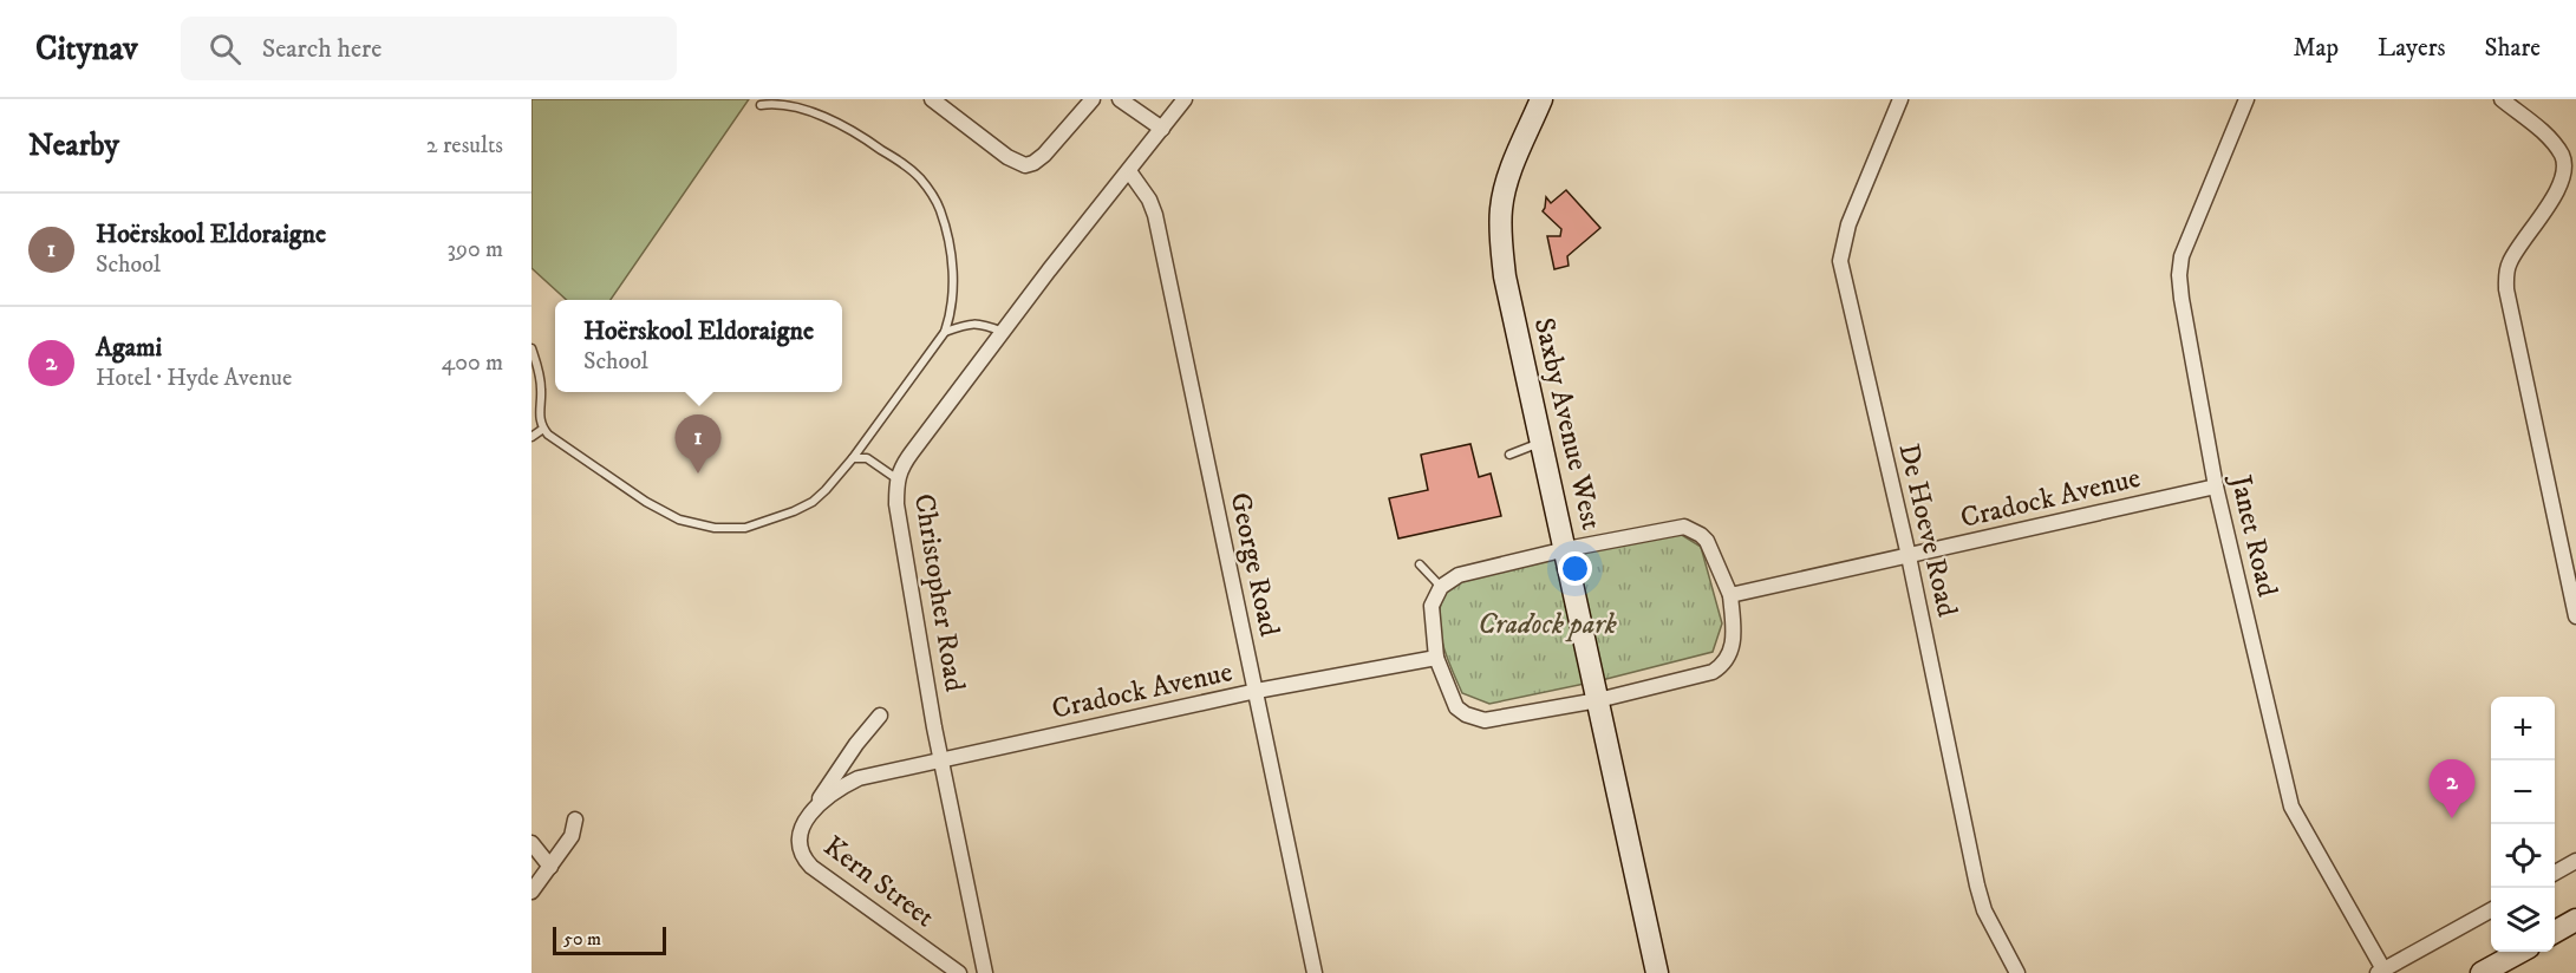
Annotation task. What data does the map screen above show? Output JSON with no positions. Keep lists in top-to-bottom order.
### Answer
{
  "streets": {
    "street": [
      "Saxby Avenue West",
      "Cradock Avenue",
      "De Hoeve Road",
      "Janet Road",
      "George Road",
      "Christopher Road",
      "Kern Street"
    ]
  },
  "crossings": [
    ["Cradock Avenue", "De Hoeve Road"],
    ["Cradock Avenue", "Janet Road"],
    ["Cradock Avenue", "George Road"],
    ["Cradock Avenue", "Christopher Road"],
    ["Cradock Avenue", "Kern Street"],
    ["George Road", "Christopher Road"],
    ["Christopher Road", "Kern Street"]
  ],
  "parks": ["Cradock park"],
  "scale_bar": "50 m",
  "page": {
    "header": "Citynav",
    "search": "Search here",
    "nav": ["Map", "Layers", "Share"],
    "heading": ["Nearby", "2 results"],
    "list": [
      {
        "mark": "1",
        "name": "Hoërskool Eldoraigne",
        "note": "School",
        "value": "390 m"
      },
      {
        "mark": "2",
        "name": "Agami",
        "note": "Hotel · Hyde Avenue",
        "value": "400 m"
      }
    ],
    "popup": ["Hoërskool Eldoraigne", "School"],
    "pins": ["1", "2"],
    "map_buttons": ["+", "−"],
    "scale": "50 m"
  }
}
